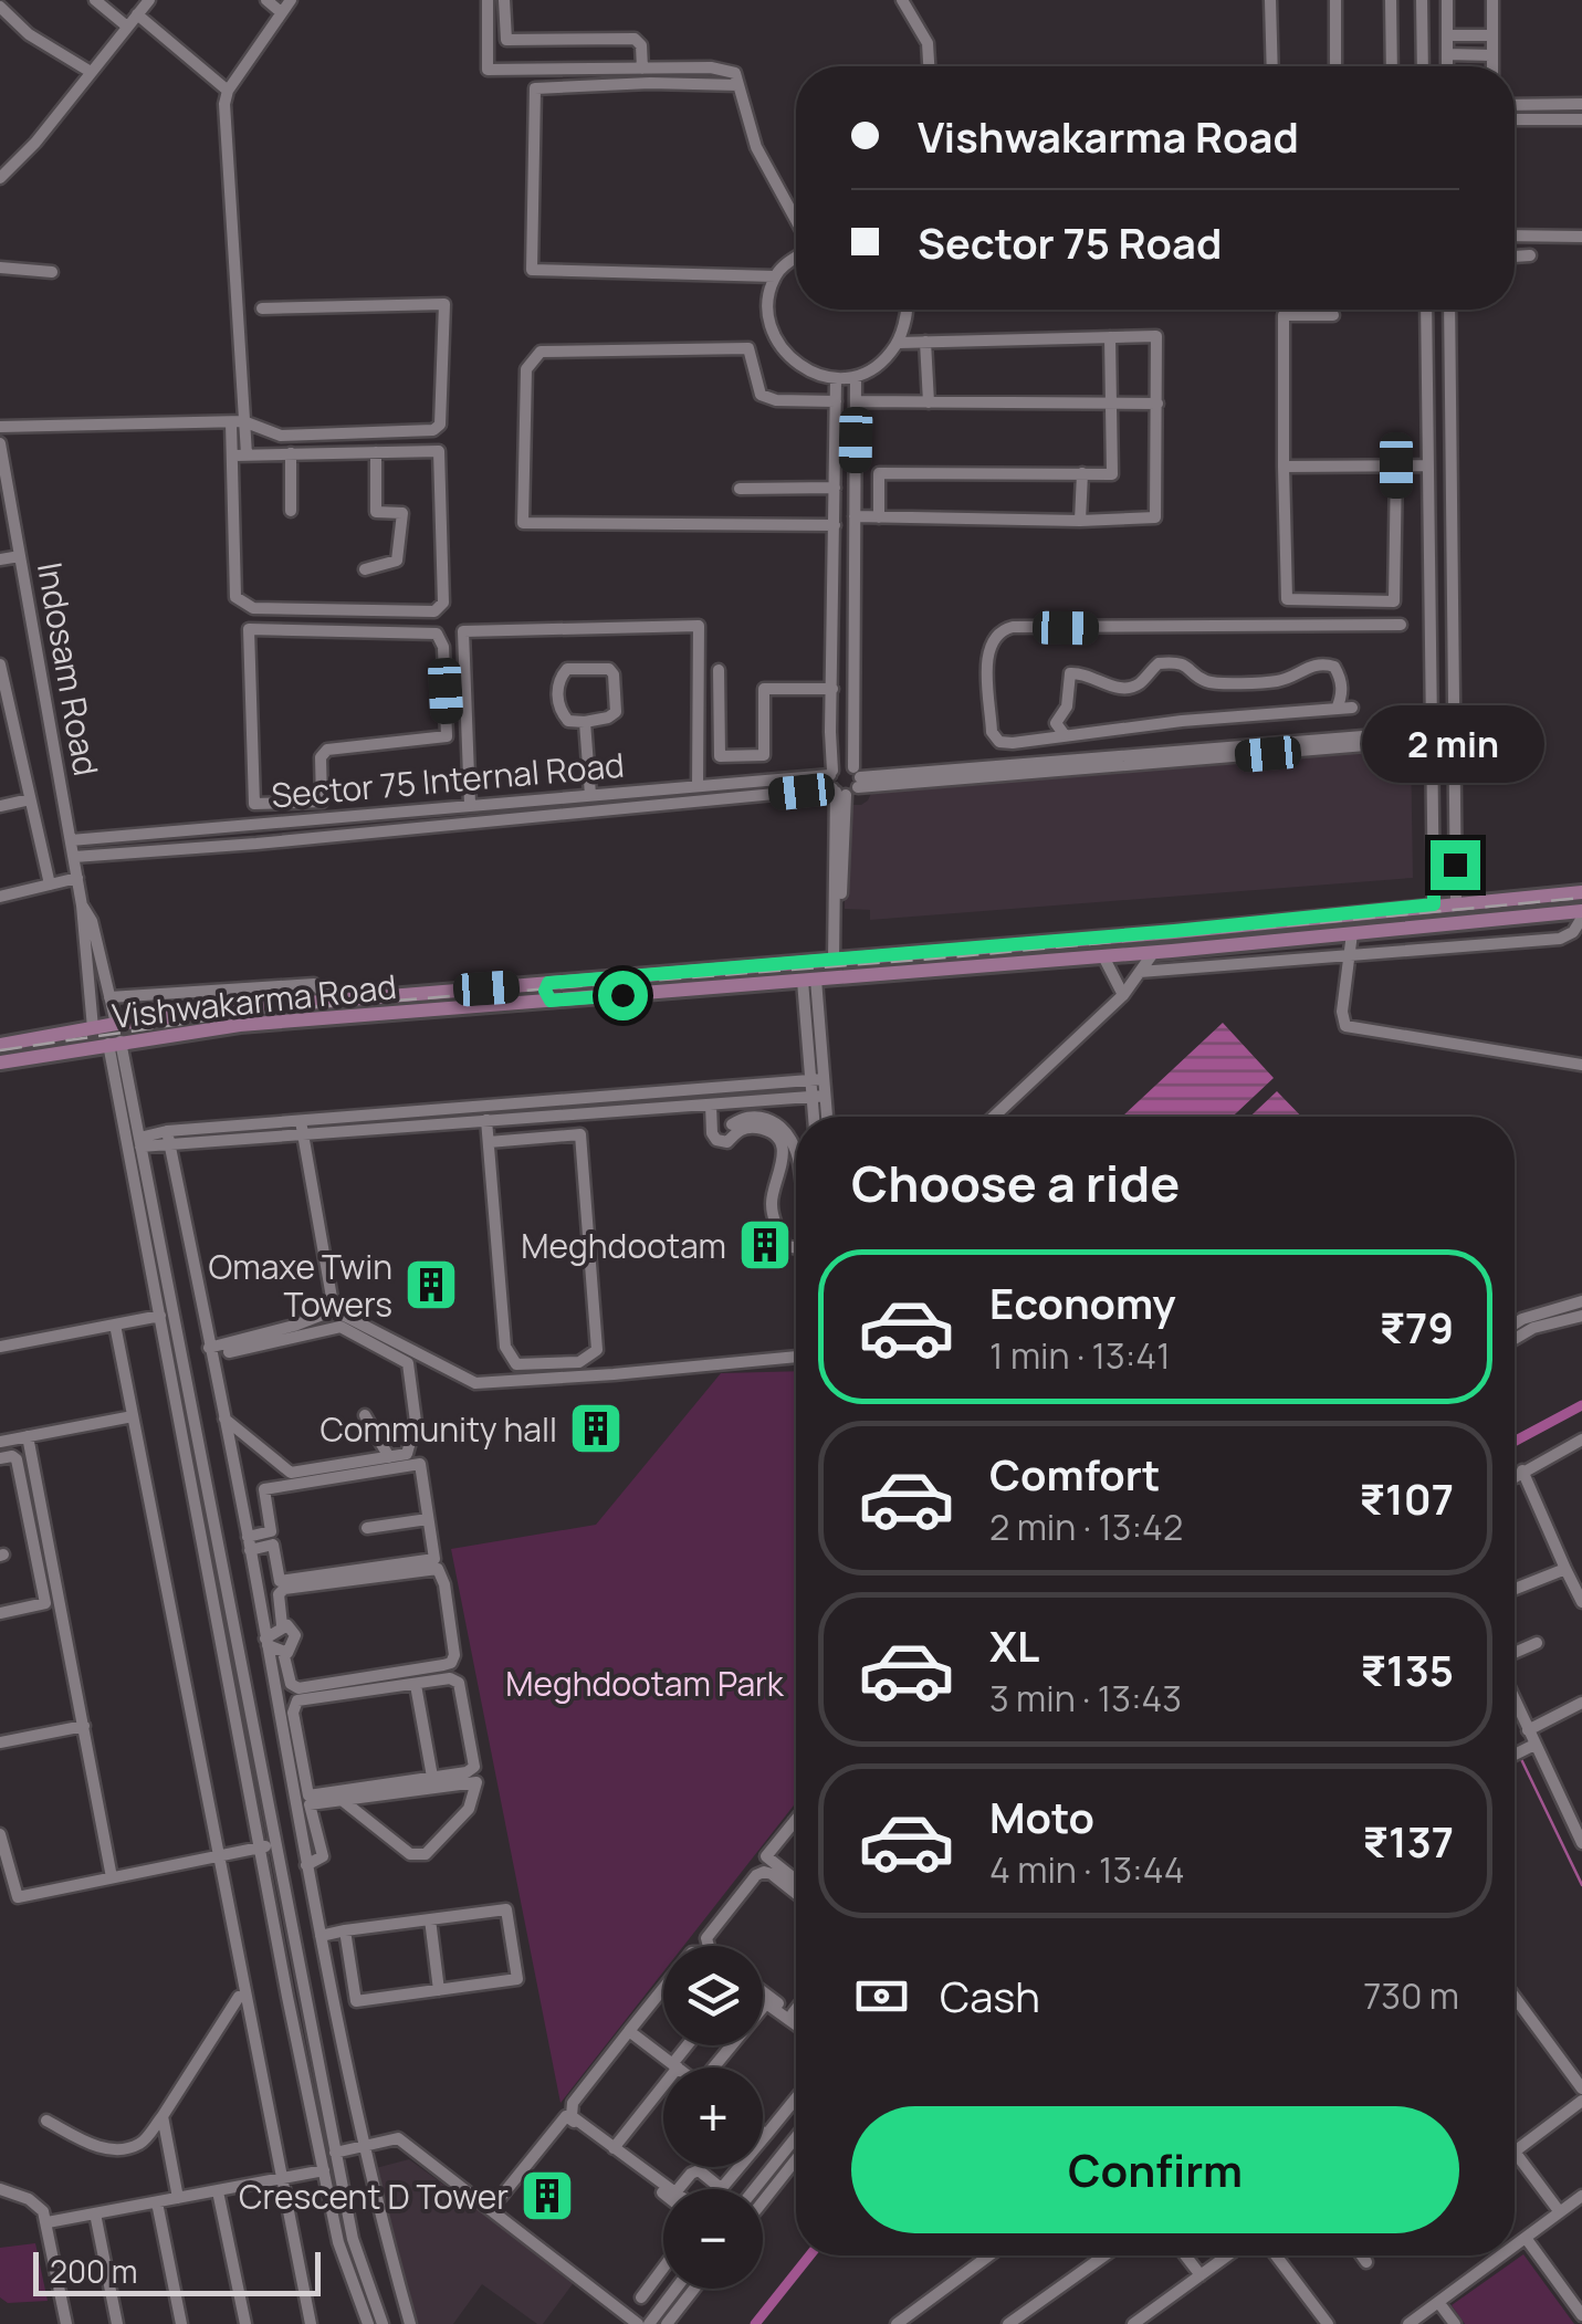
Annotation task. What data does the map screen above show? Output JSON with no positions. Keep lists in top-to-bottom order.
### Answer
{
  "streets": {
    "main road": ["Vishwakarma Road"],
    "street": ["Indosam Road", "Sector 75 Internal Road"]
  },
  "crossings": [
    ["Indosam Road", "Sector 75 Internal Road"],
    ["Indosam Road", "Vishwakarma Road"]
  ],
  "parks": ["Meghdootam Park"],
  "places": {
    "building": [
      "Meghdootam",
      "Omaxe Twin Towers",
      "Community hall",
      "Crescent D Tower"
    ]
  },
  "scale_bar": "200 m",
  "page": {
    "banner": ["Vishwakarma Road", "Sector 75 Road"],
    "bubble": "2 min",
    "heading": "Choose a ride",
    "list": [
      {
        "name": "Economy",
        "note": "1 min · 13:41",
        "value": "₹79"
      },
      {
        "name": "Comfort",
        "note": "2 min · 13:42",
        "value": "₹107"
      },
      {
        "name": "XL",
        "note": "3 min · 13:43",
        "value": "₹135"
      },
      {
        "name": "Moto",
        "note": "4 min · 13:44",
        "value": "₹137"
      }
    ],
    "pay": ["Cash", "730 m"],
    "map_buttons": ["+", "−"],
    "buttons": "Confirm",
    "scale": "200 m"
  }
}
